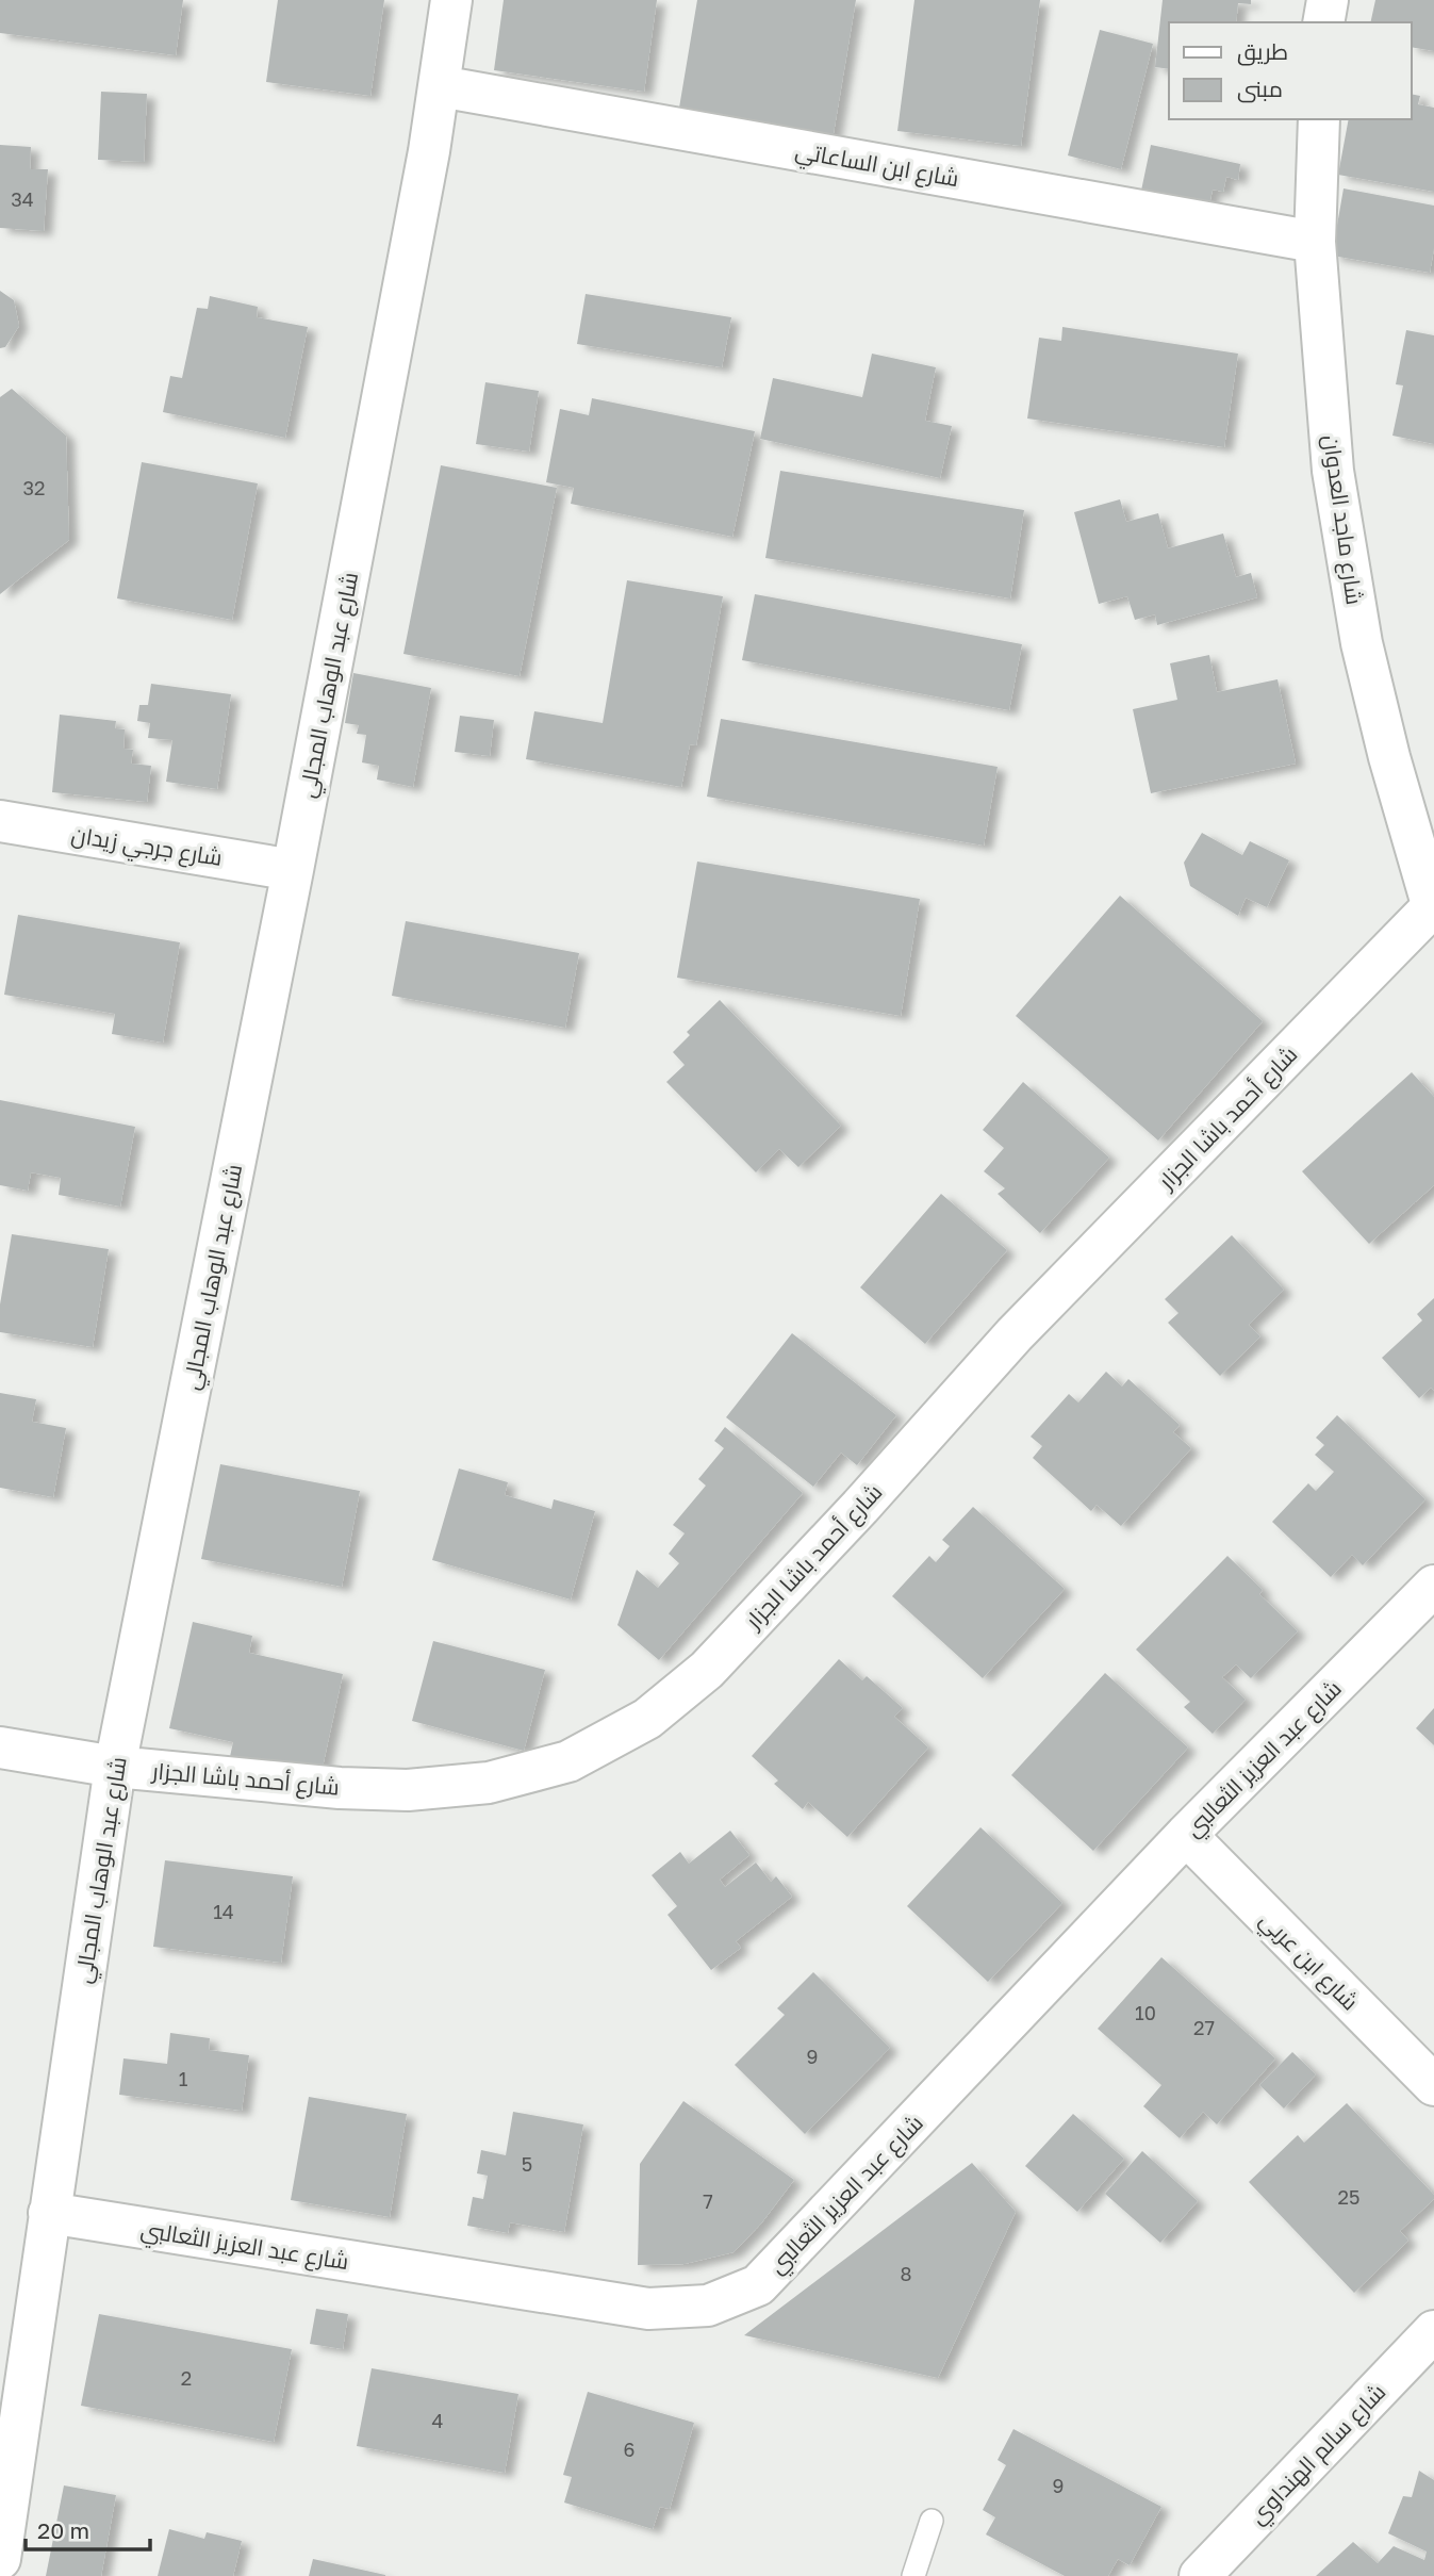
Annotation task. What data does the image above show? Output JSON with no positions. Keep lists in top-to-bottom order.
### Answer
{
  "streets": {
    "street": [
      "شارع ابن الساعاتي",
      "شارع ماجد العدوان",
      "شارع عبد الوهاب المجالي",
      "شارع جرجي زيدان",
      "شارع أحمد باشا الجزار",
      "شارع عبد العزيز الثعالبي",
      "شارع ابن عربي",
      "شارع سالم الهنداوي"
    ]
  },
  "crossings": [
    ["شارع ابن الساعاتي", "شارع ماجد العدوان"],
    ["شارع ابن الساعاتي", "شارع عبد الوهاب المجالي"],
    ["شارع ماجد العدوان", "شارع أحمد باشا الجزار"],
    ["شارع عبد الوهاب المجالي", "شارع جرجي زيدان"],
    ["شارع عبد الوهاب المجالي", "شارع أحمد باشا الجزار"],
    ["شارع عبد الوهاب المجالي", "شارع عبد العزيز الثعالبي"],
    ["شارع عبد العزيز الثعالبي", "شارع ابن عربي"]
  ],
  "house_numbers": [
    "34",
    "32",
    "14",
    "10",
    "27",
    "9",
    "1",
    "5",
    "25",
    "7",
    "8",
    "2",
    "4",
    "6",
    "9"
  ],
  "legend": ["طريق", "مبنى"],
  "scale_bar": "20 m"
}
